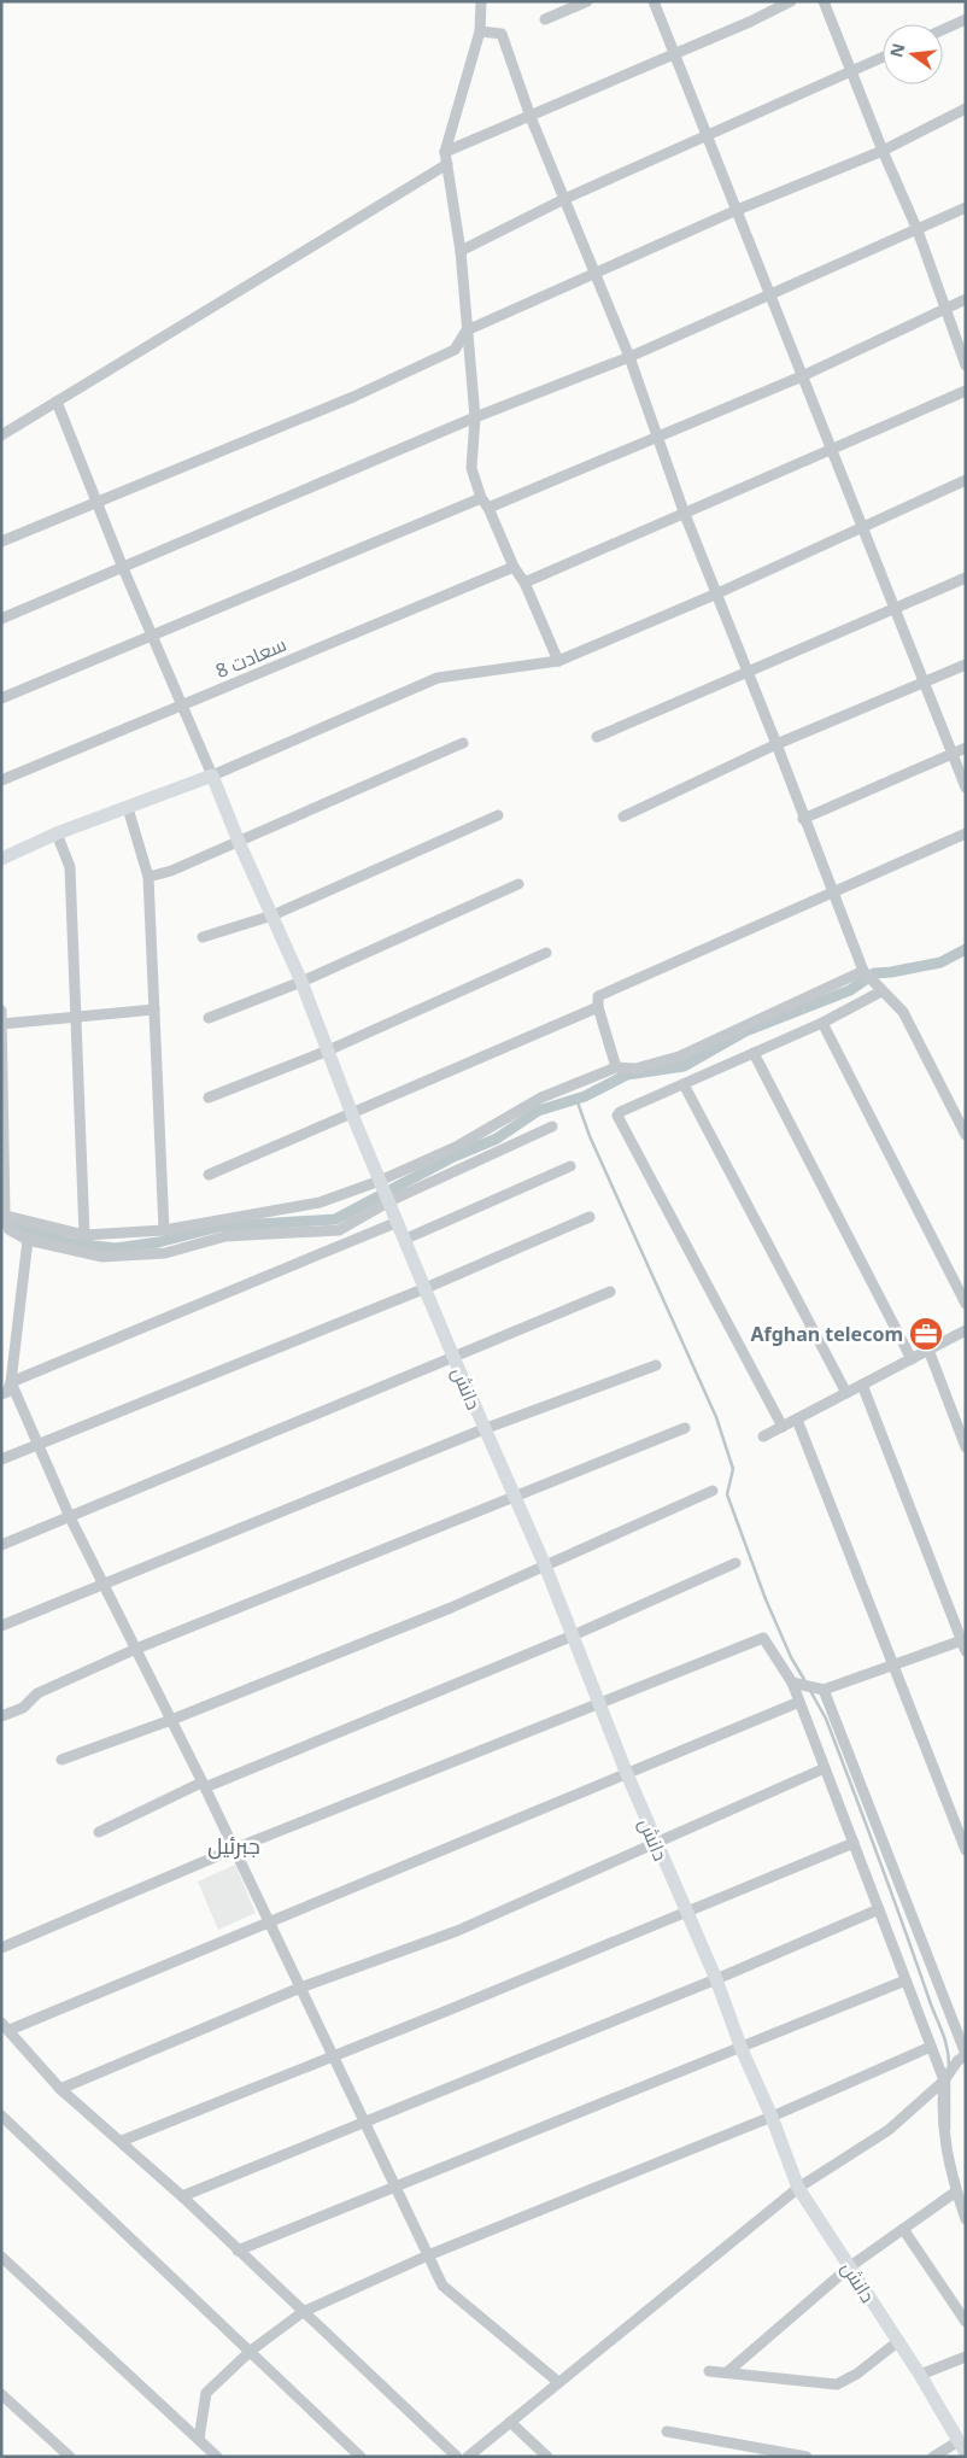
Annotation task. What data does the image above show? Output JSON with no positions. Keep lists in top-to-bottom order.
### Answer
{
  "streets": {
    "main road": ["دانش"],
    "street": ["سعادت 8"]
  },
  "districts": ["جبرئیل"],
  "places": {
    "office": ["Afghan telecom"]
  },
  "north": "left"
}
